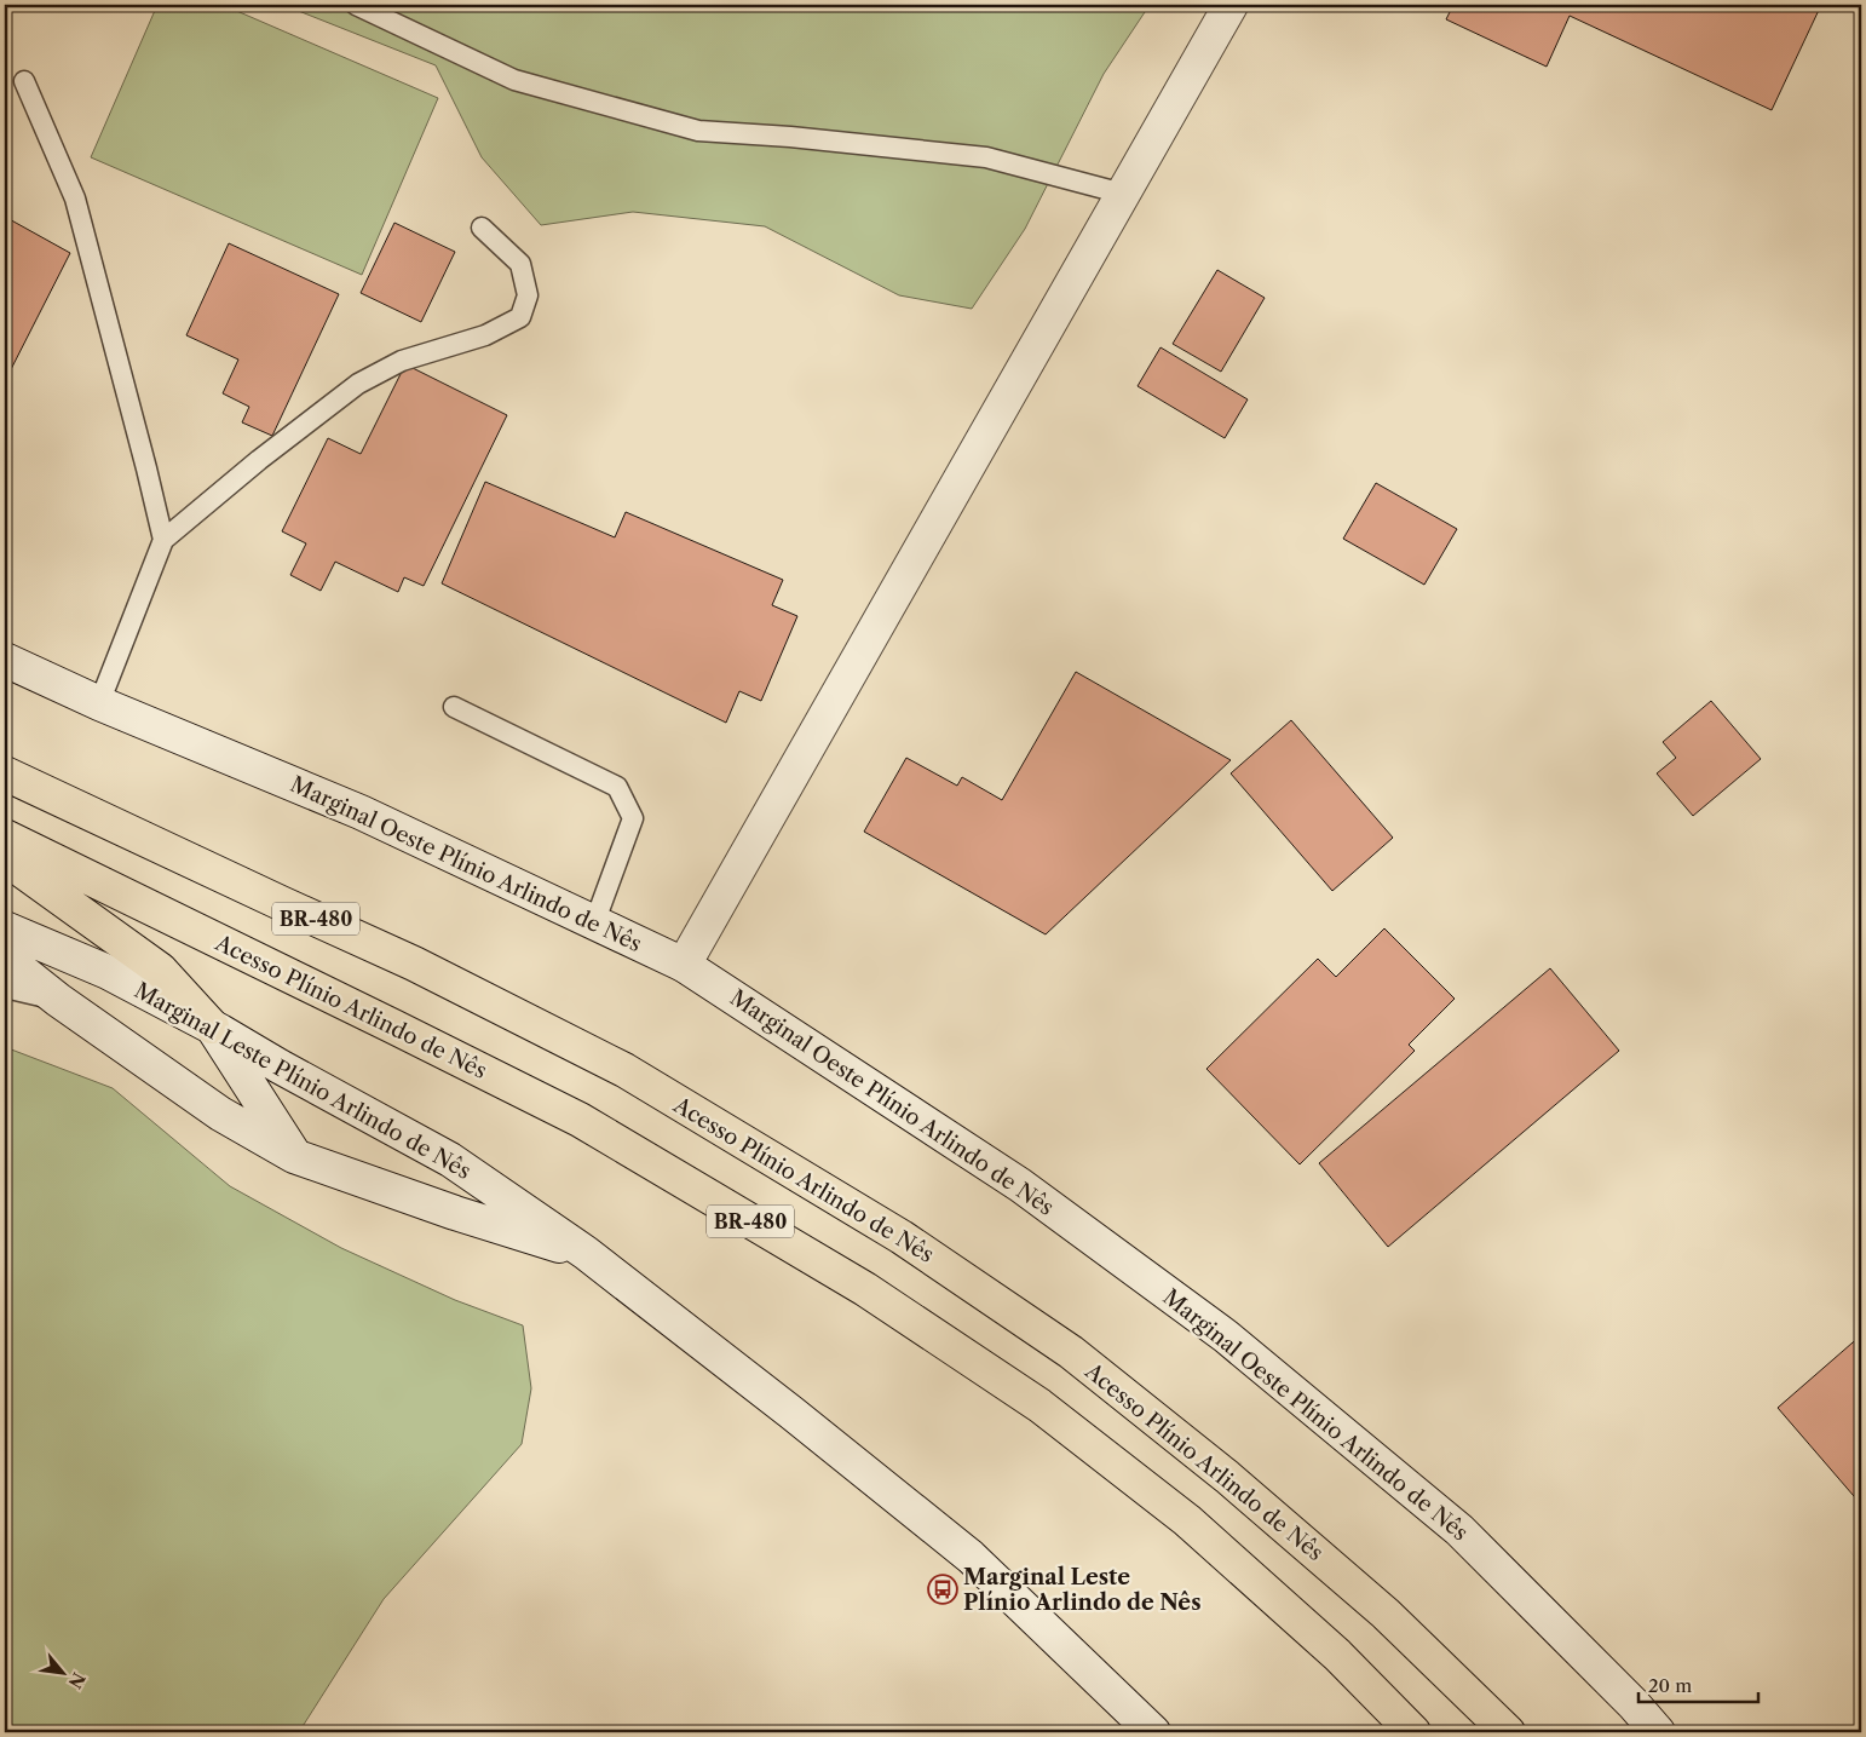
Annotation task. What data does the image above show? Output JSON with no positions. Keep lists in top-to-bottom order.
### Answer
{
  "streets": {
    "highway": ["BR-480", "Acesso Plínio Arlindo de Nês"],
    "main road": ["Marginal Oeste Plínio Arlindo de Nês", "Marginal Leste Plínio Arlindo de Nês"]
  },
  "places": {
    "bus stop": ["Marginal Leste Plínio Arlindo de Nês"]
  },
  "scale_bar": "20 m",
  "north": "bottom right"
}
